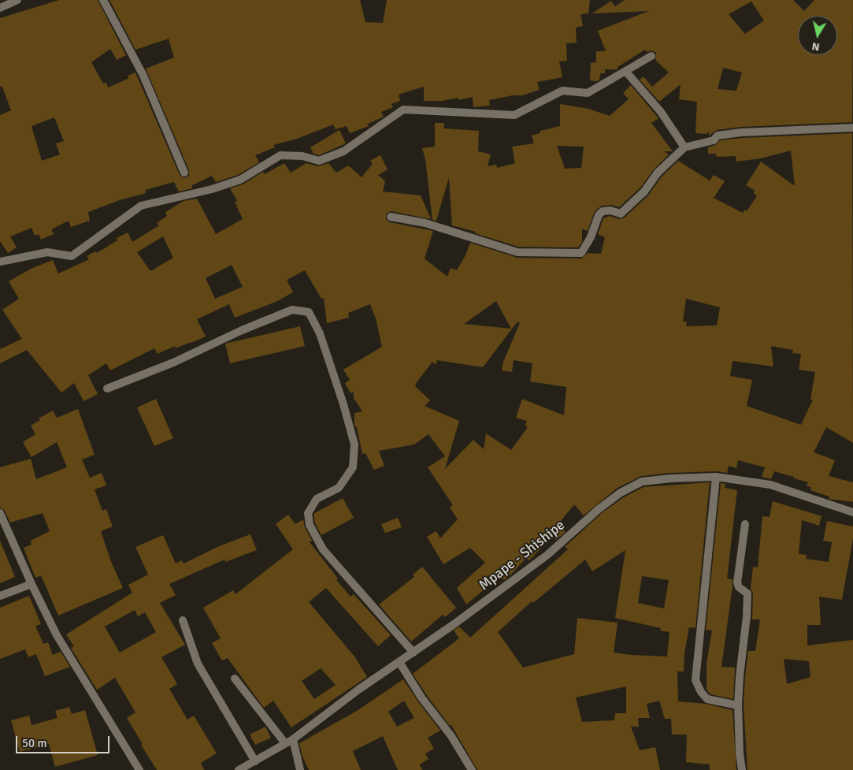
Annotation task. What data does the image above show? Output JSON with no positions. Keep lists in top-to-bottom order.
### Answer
{
  "streets": {
    "street": ["Mpape - Shishipe"]
  },
  "scale_bar": "50 m",
  "north": "bottom"
}
